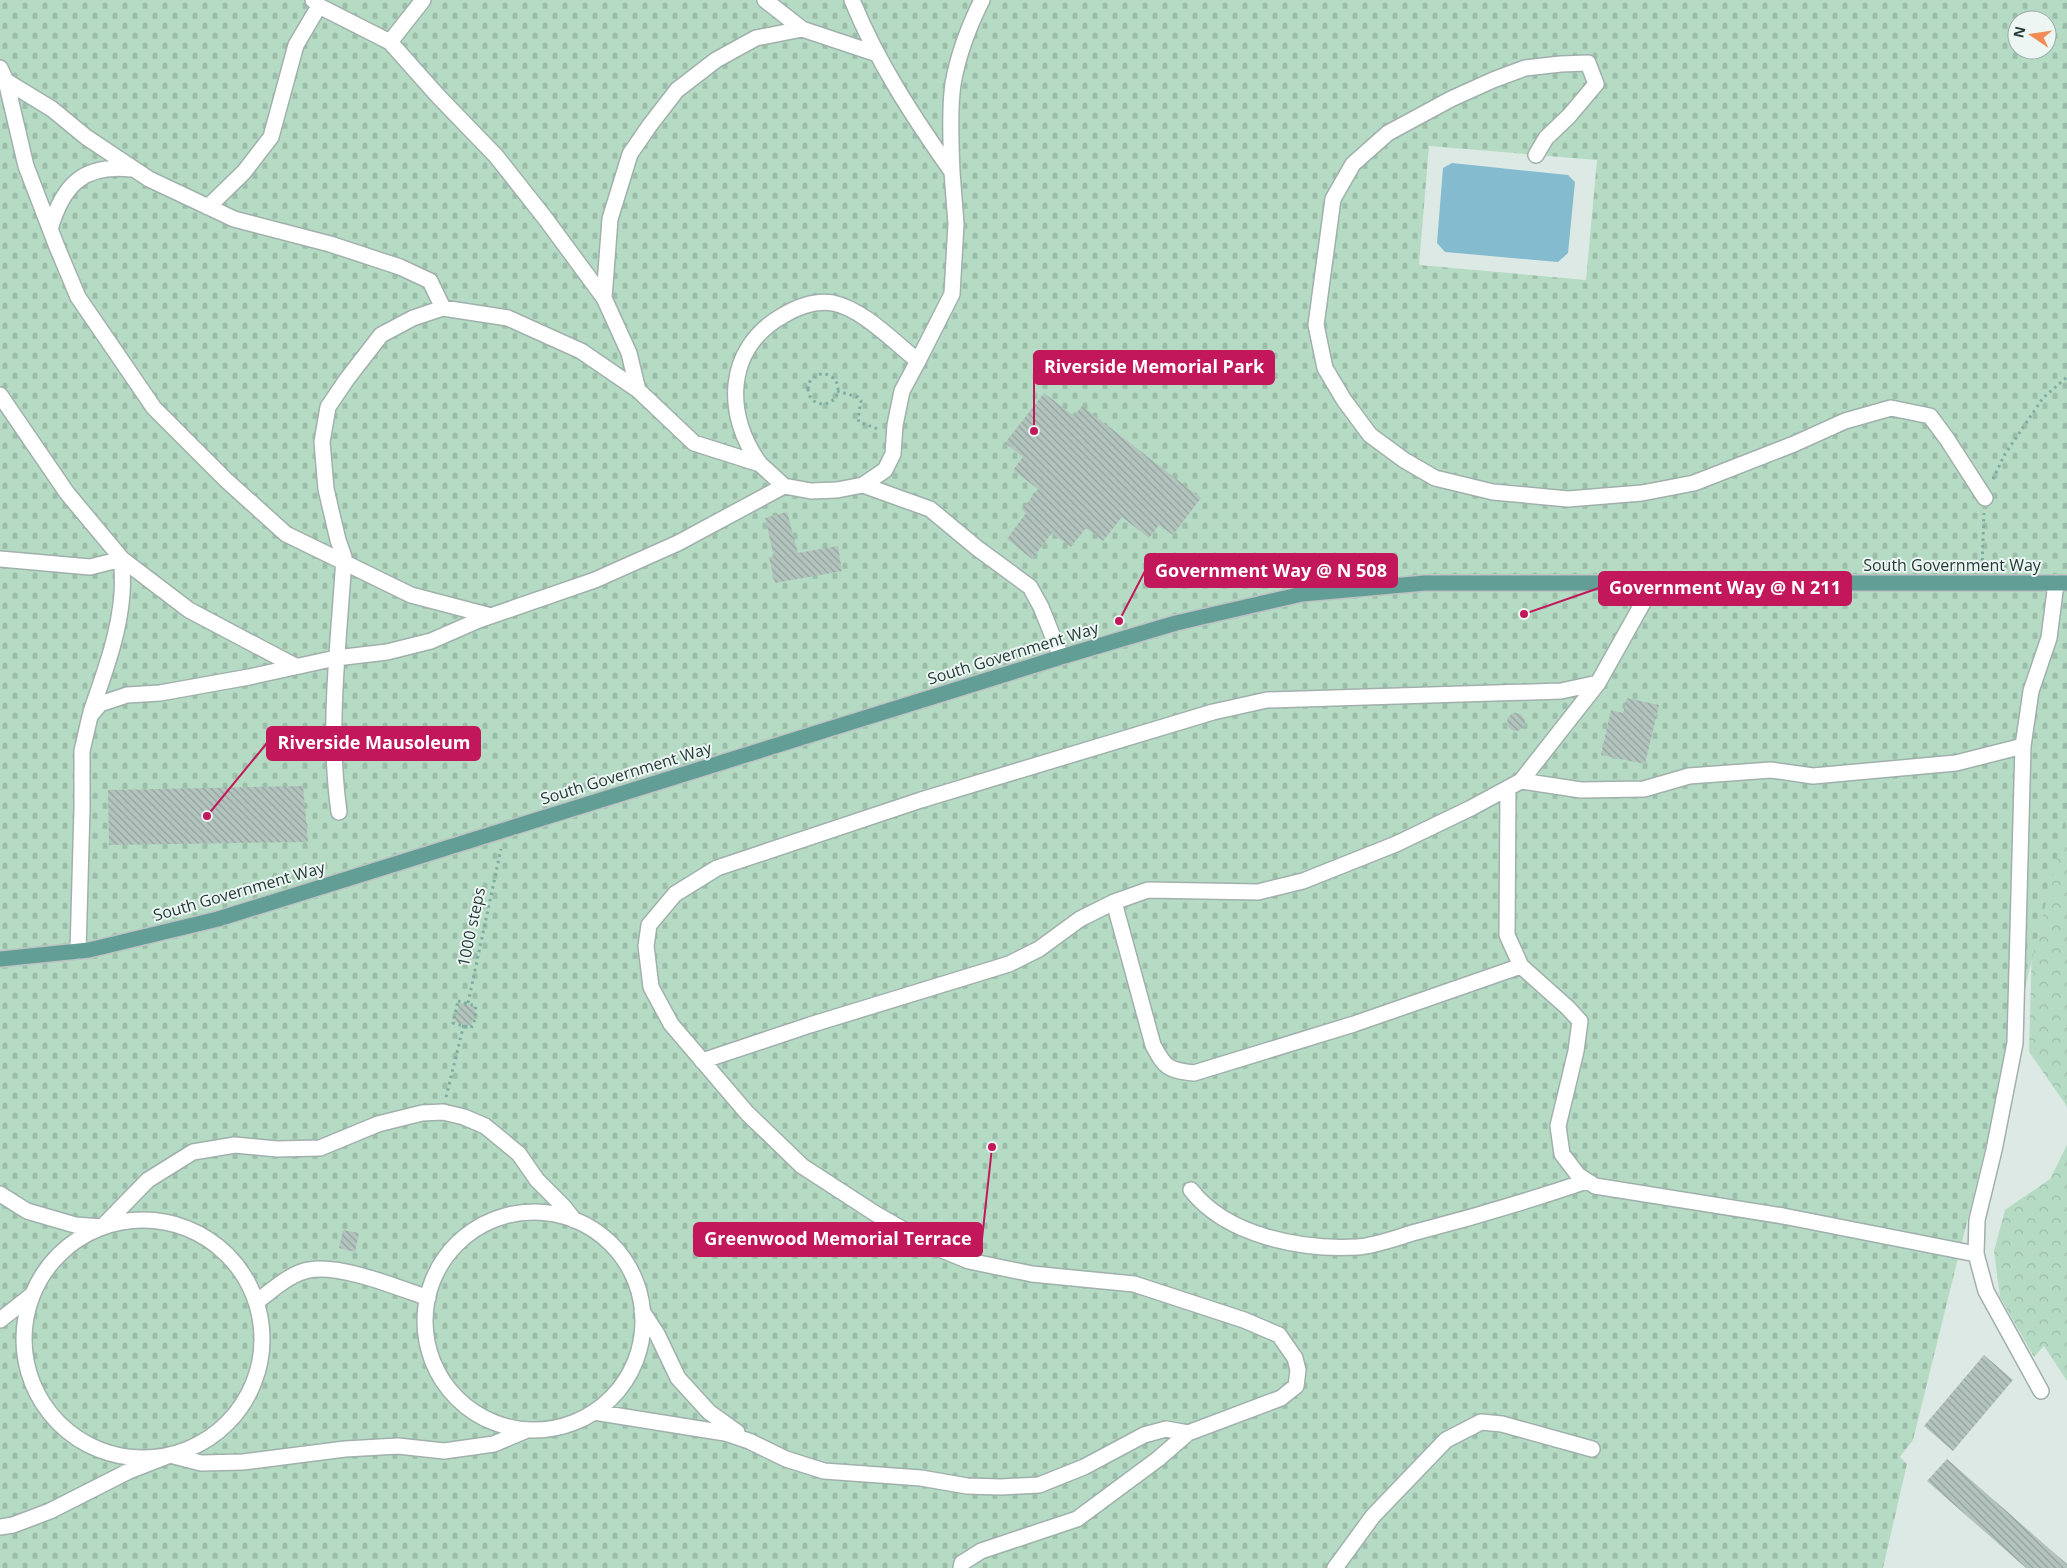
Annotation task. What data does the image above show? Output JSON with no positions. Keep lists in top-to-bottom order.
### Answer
{
  "streets": {
    "main road": ["South Government Way"],
    "path": ["1000 steps"]
  },
  "places": [
    "Riverside Memorial Park",
    "Government Way @ N 211",
    "Government Way @ N 508",
    "Riverside Mausoleum",
    "Greenwood Memorial Terrace"
  ],
  "north": "left"
}
